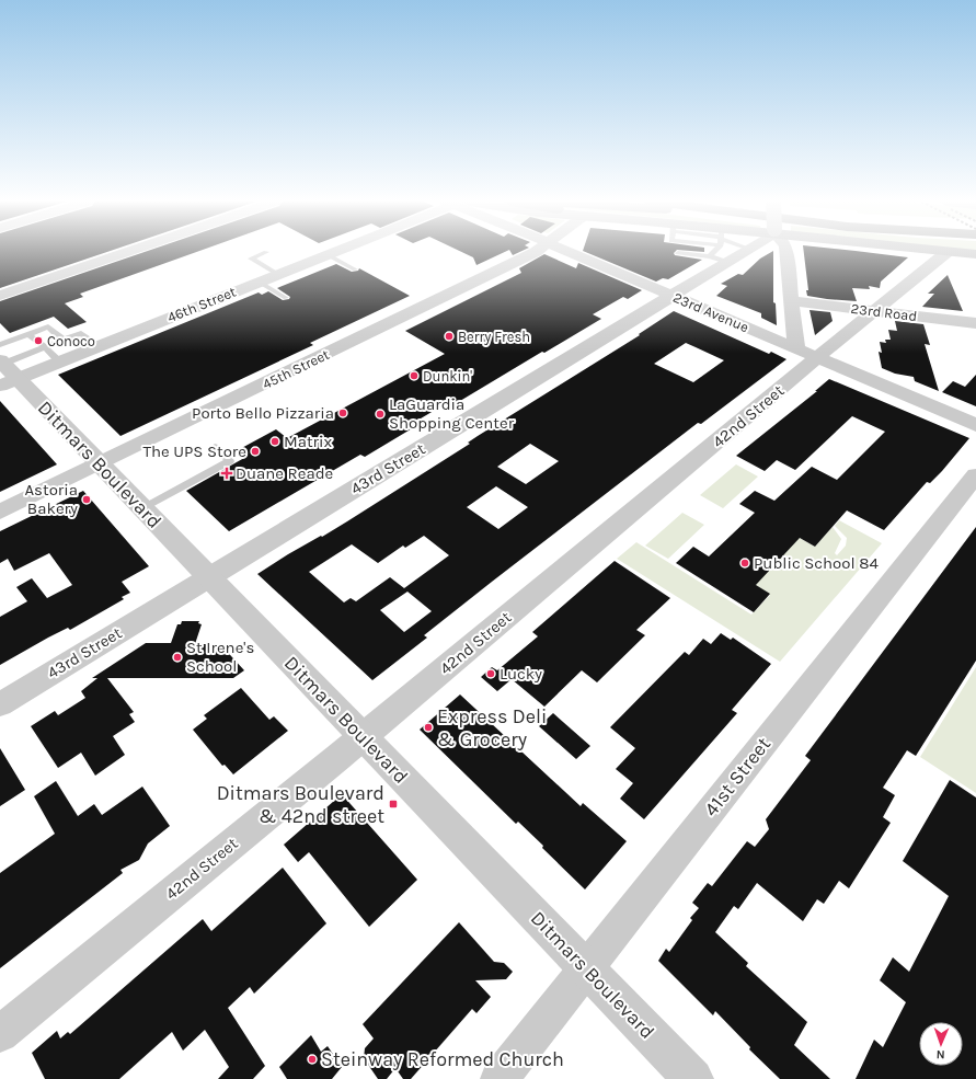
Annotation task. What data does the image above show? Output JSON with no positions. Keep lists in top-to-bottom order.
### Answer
{
  "streets": {
    "street": [
      "46th Street",
      "23rd Avenue",
      "23rd Road",
      "45th Street",
      "42nd Street",
      "Ditmars Boulevard",
      "43rd Street",
      "41st Street"
    ]
  },
  "crossings": [
    ["46th Street", "Ditmars Boulevard"],
    ["23rd Avenue", "42nd Street"],
    ["23rd Avenue", "43rd Street"],
    ["23rd Road", "42nd Street"],
    ["45th Street", "Ditmars Boulevard"],
    ["42nd Street", "Ditmars Boulevard"],
    ["Ditmars Boulevard", "43rd Street"],
    ["Ditmars Boulevard", "41st Street"]
  ],
  "places": {
    "other": [
      "Berry Fresh",
      "Conoco",
      "Dunkin'",
      "Porto Bello Pizzaria",
      "LaGuardia Shopping Center",
      "Matrix",
      "The UPS Store",
      "Astoria Bakery",
      "Public School 84",
      "St Irene's School",
      "Lucky",
      "Express Deli & Grocery",
      "Steinway Reformed Church"
    ],
    "health": ["Duane Reade"],
    "transit": ["Ditmars Boulevard & 42nd street"]
  },
  "north": "bottom"
}
